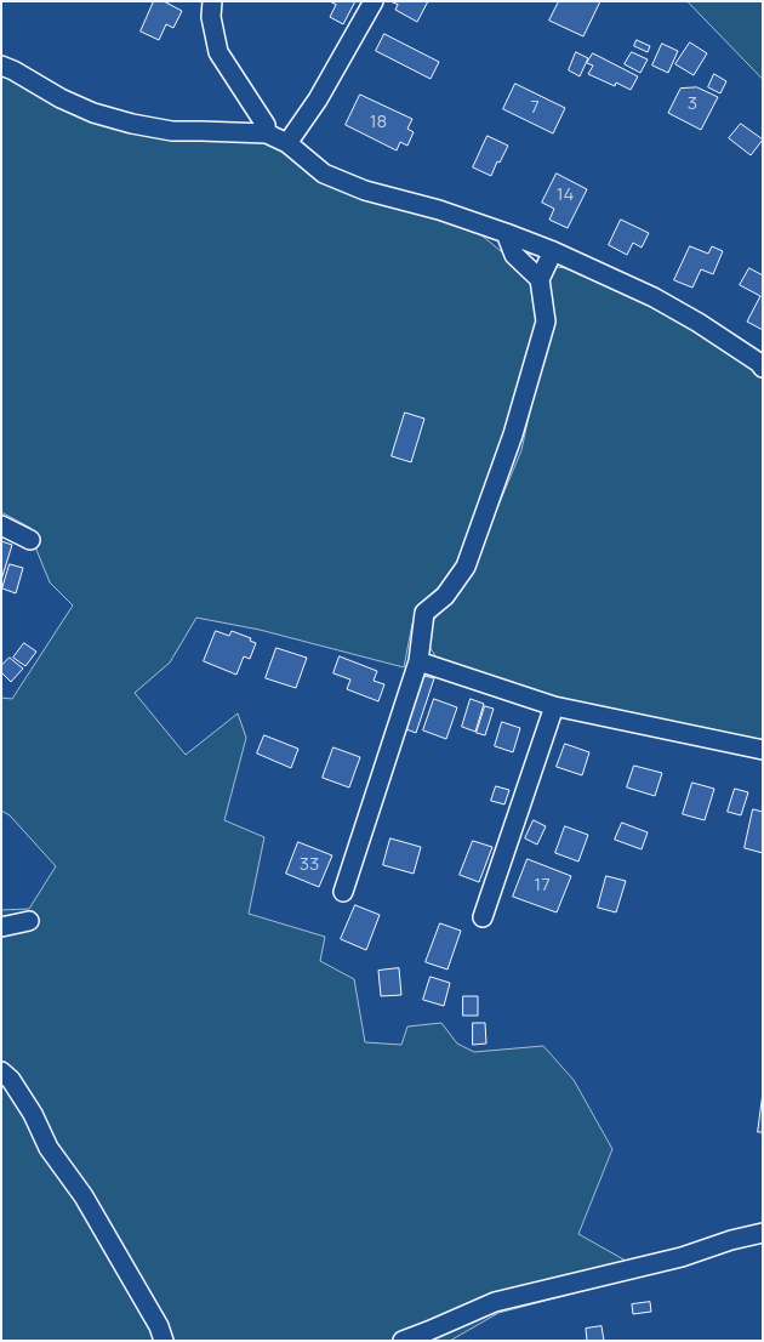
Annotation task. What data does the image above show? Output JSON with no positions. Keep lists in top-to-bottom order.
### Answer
{
  "house_numbers": [
    "3",
    "7",
    "18",
    "14",
    "33",
    "17"
  ]
}
